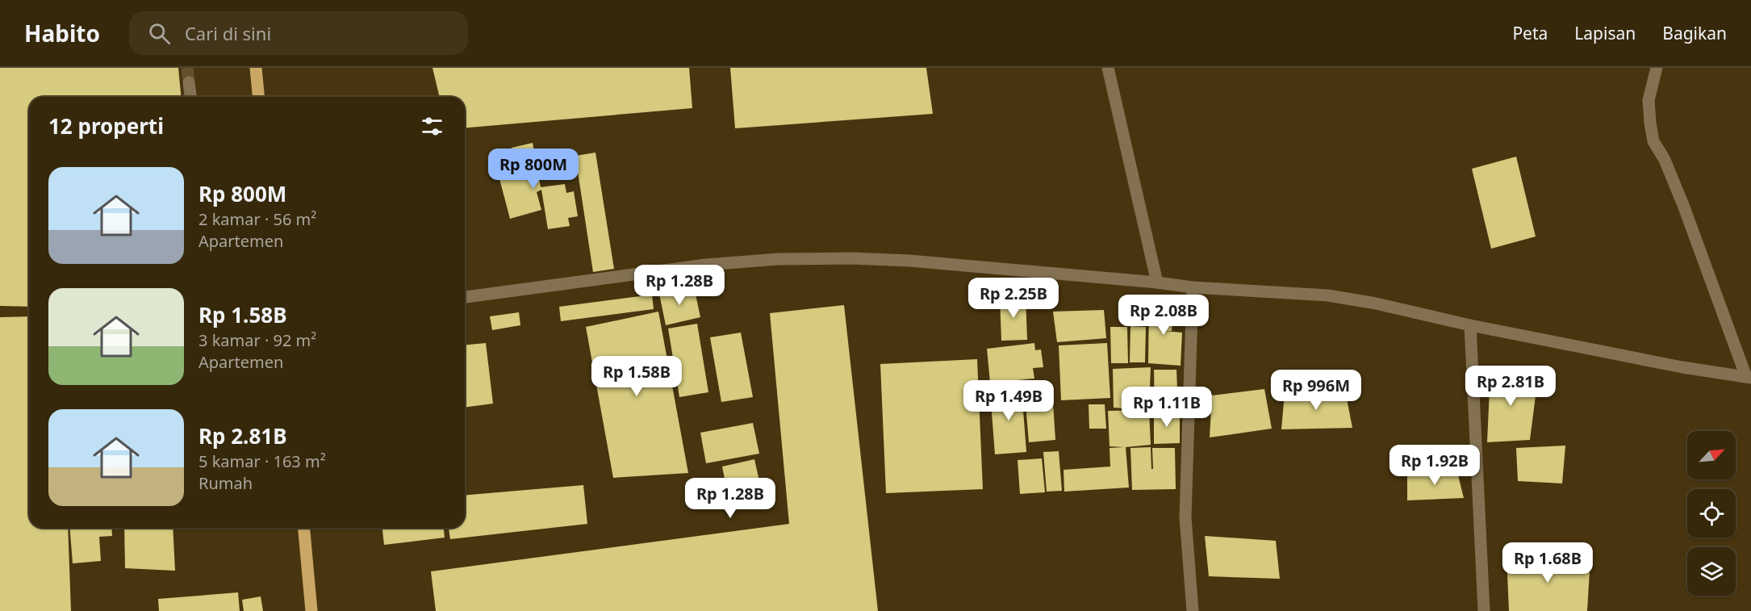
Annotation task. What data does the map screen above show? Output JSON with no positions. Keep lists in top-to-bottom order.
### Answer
{
  "north": "top right",
  "page": {
    "header": "Habito",
    "search": "Cari di sini",
    "nav": ["Peta", "Lapisan", "Bagikan"],
    "heading": "12 properti",
    "price": [
      "Rp 800M",
      "Rp 1.28B",
      "Rp 2.25B",
      "Rp 2.08B",
      "Rp 1.58B",
      "Rp 2.81B",
      "Rp 996M",
      "Rp 1.49B",
      "Rp 1.11B",
      "Rp 1.92B",
      "Rp 1.28B",
      "Rp 1.68B"
    ],
    "list": [
      {
        "name": "Rp 800M",
        "note": "2 kamar · 56 m² · Apartemen"
      },
      {
        "name": "Rp 1.58B",
        "note": "3 kamar · 92 m² · Apartemen"
      },
      {
        "name": "Rp 2.81B",
        "note": "5 kamar · 163 m² · Rumah"
      }
    ]
  }
}
